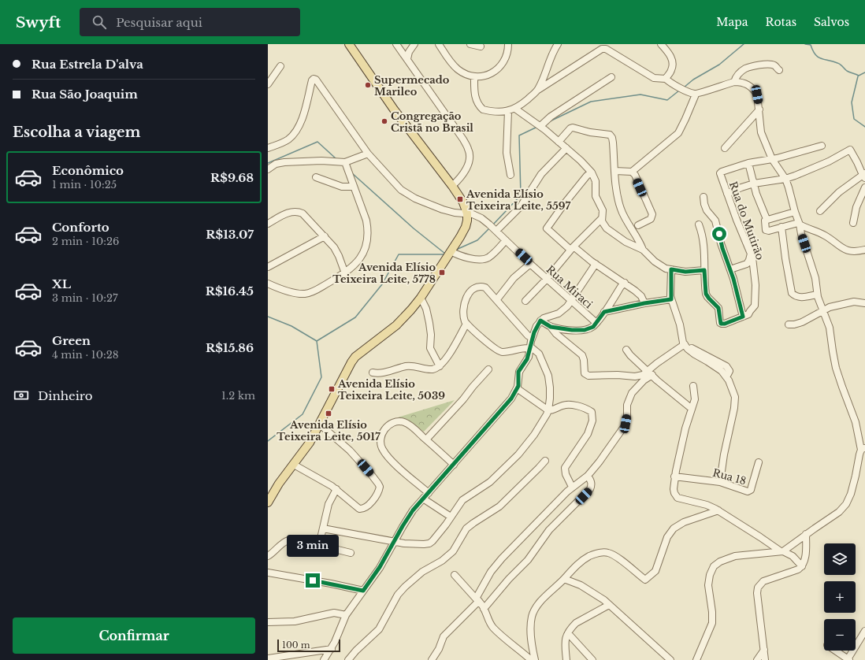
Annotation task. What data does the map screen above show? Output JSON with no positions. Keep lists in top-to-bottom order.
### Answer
{
  "streets": {
    "street": ["Rua do Mutirão", "Rua Miraci", "Rua 18"]
  },
  "places": {
    "other": ["Supermecado Marileo", "Congregação Cristã no Brasil"],
    "transit": [
      "Avenida Elísio Teixeira Leite, 5597",
      "Avenida Elísio Teixeira Leite, 5778",
      "Avenida Elísio Teixeira Leite, 5039",
      "Avenida Elísio Teixeira Leite, 5017"
    ]
  },
  "scale_bar": "100 m",
  "page": {
    "header": "Swyft",
    "search": "Pesquisar aqui",
    "nav": ["Mapa", "Rotas", "Salvos"],
    "banner": ["Rua Estrela D'alva", "Rua São Joaquim"],
    "heading": "Escolha a viagem",
    "list": [
      {
        "name": "Econômico",
        "note": "1 min · 10:25",
        "value": "R$9.68"
      },
      {
        "name": "Conforto",
        "note": "2 min · 10:26",
        "value": "R$13.07"
      },
      {
        "name": "XL",
        "note": "3 min · 10:27",
        "value": "R$16.45"
      },
      {
        "name": "Green",
        "note": "4 min · 10:28",
        "value": "R$15.86"
      }
    ],
    "pay": ["Dinheiro", "1.2 km"],
    "bubble": "3 min",
    "map_buttons": ["+", "−"],
    "buttons": "Confirmar",
    "scale": "100 m"
  }
}
